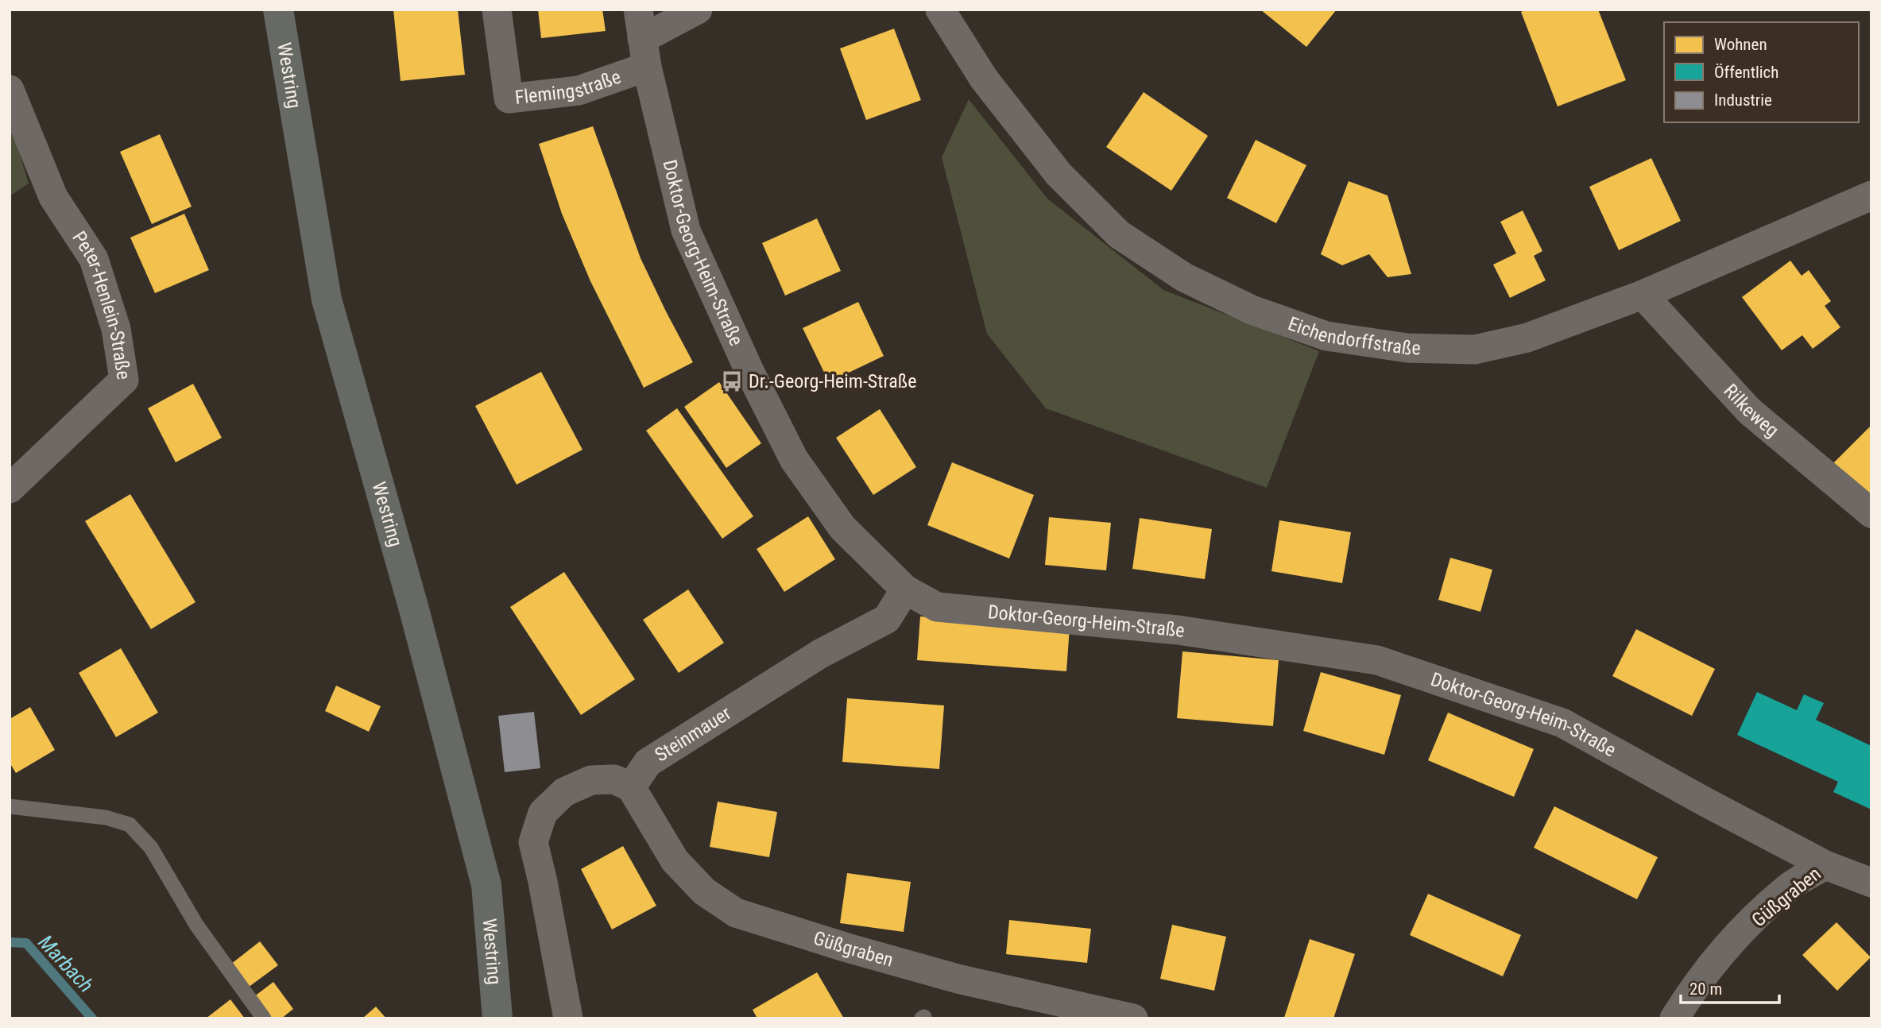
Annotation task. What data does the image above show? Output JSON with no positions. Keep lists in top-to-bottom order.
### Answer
{
  "streets": {
    "main road": ["Westring"],
    "street": [
      "Flemingstraße",
      "Doktor-Georg-Heim-Straße",
      "Peter-Henlein-Straße",
      "Eichendorffstraße",
      "Rilkeweg",
      "Steinmauer",
      "Güßgraben"
    ]
  },
  "crossings": [
    ["Flemingstraße", "Doktor-Georg-Heim-Straße"],
    ["Doktor-Georg-Heim-Straße", "Steinmauer"],
    ["Doktor-Georg-Heim-Straße", "Güßgraben"],
    ["Eichendorffstraße", "Rilkeweg"],
    ["Steinmauer", "Güßgraben"]
  ],
  "water": ["Marbach"],
  "places": {
    "bus stop": ["Dr.-Georg-Heim-Straße"]
  },
  "legend": ["Wohnen", "Öffentlich", "Industrie"],
  "scale_bar": "20 m"
}
